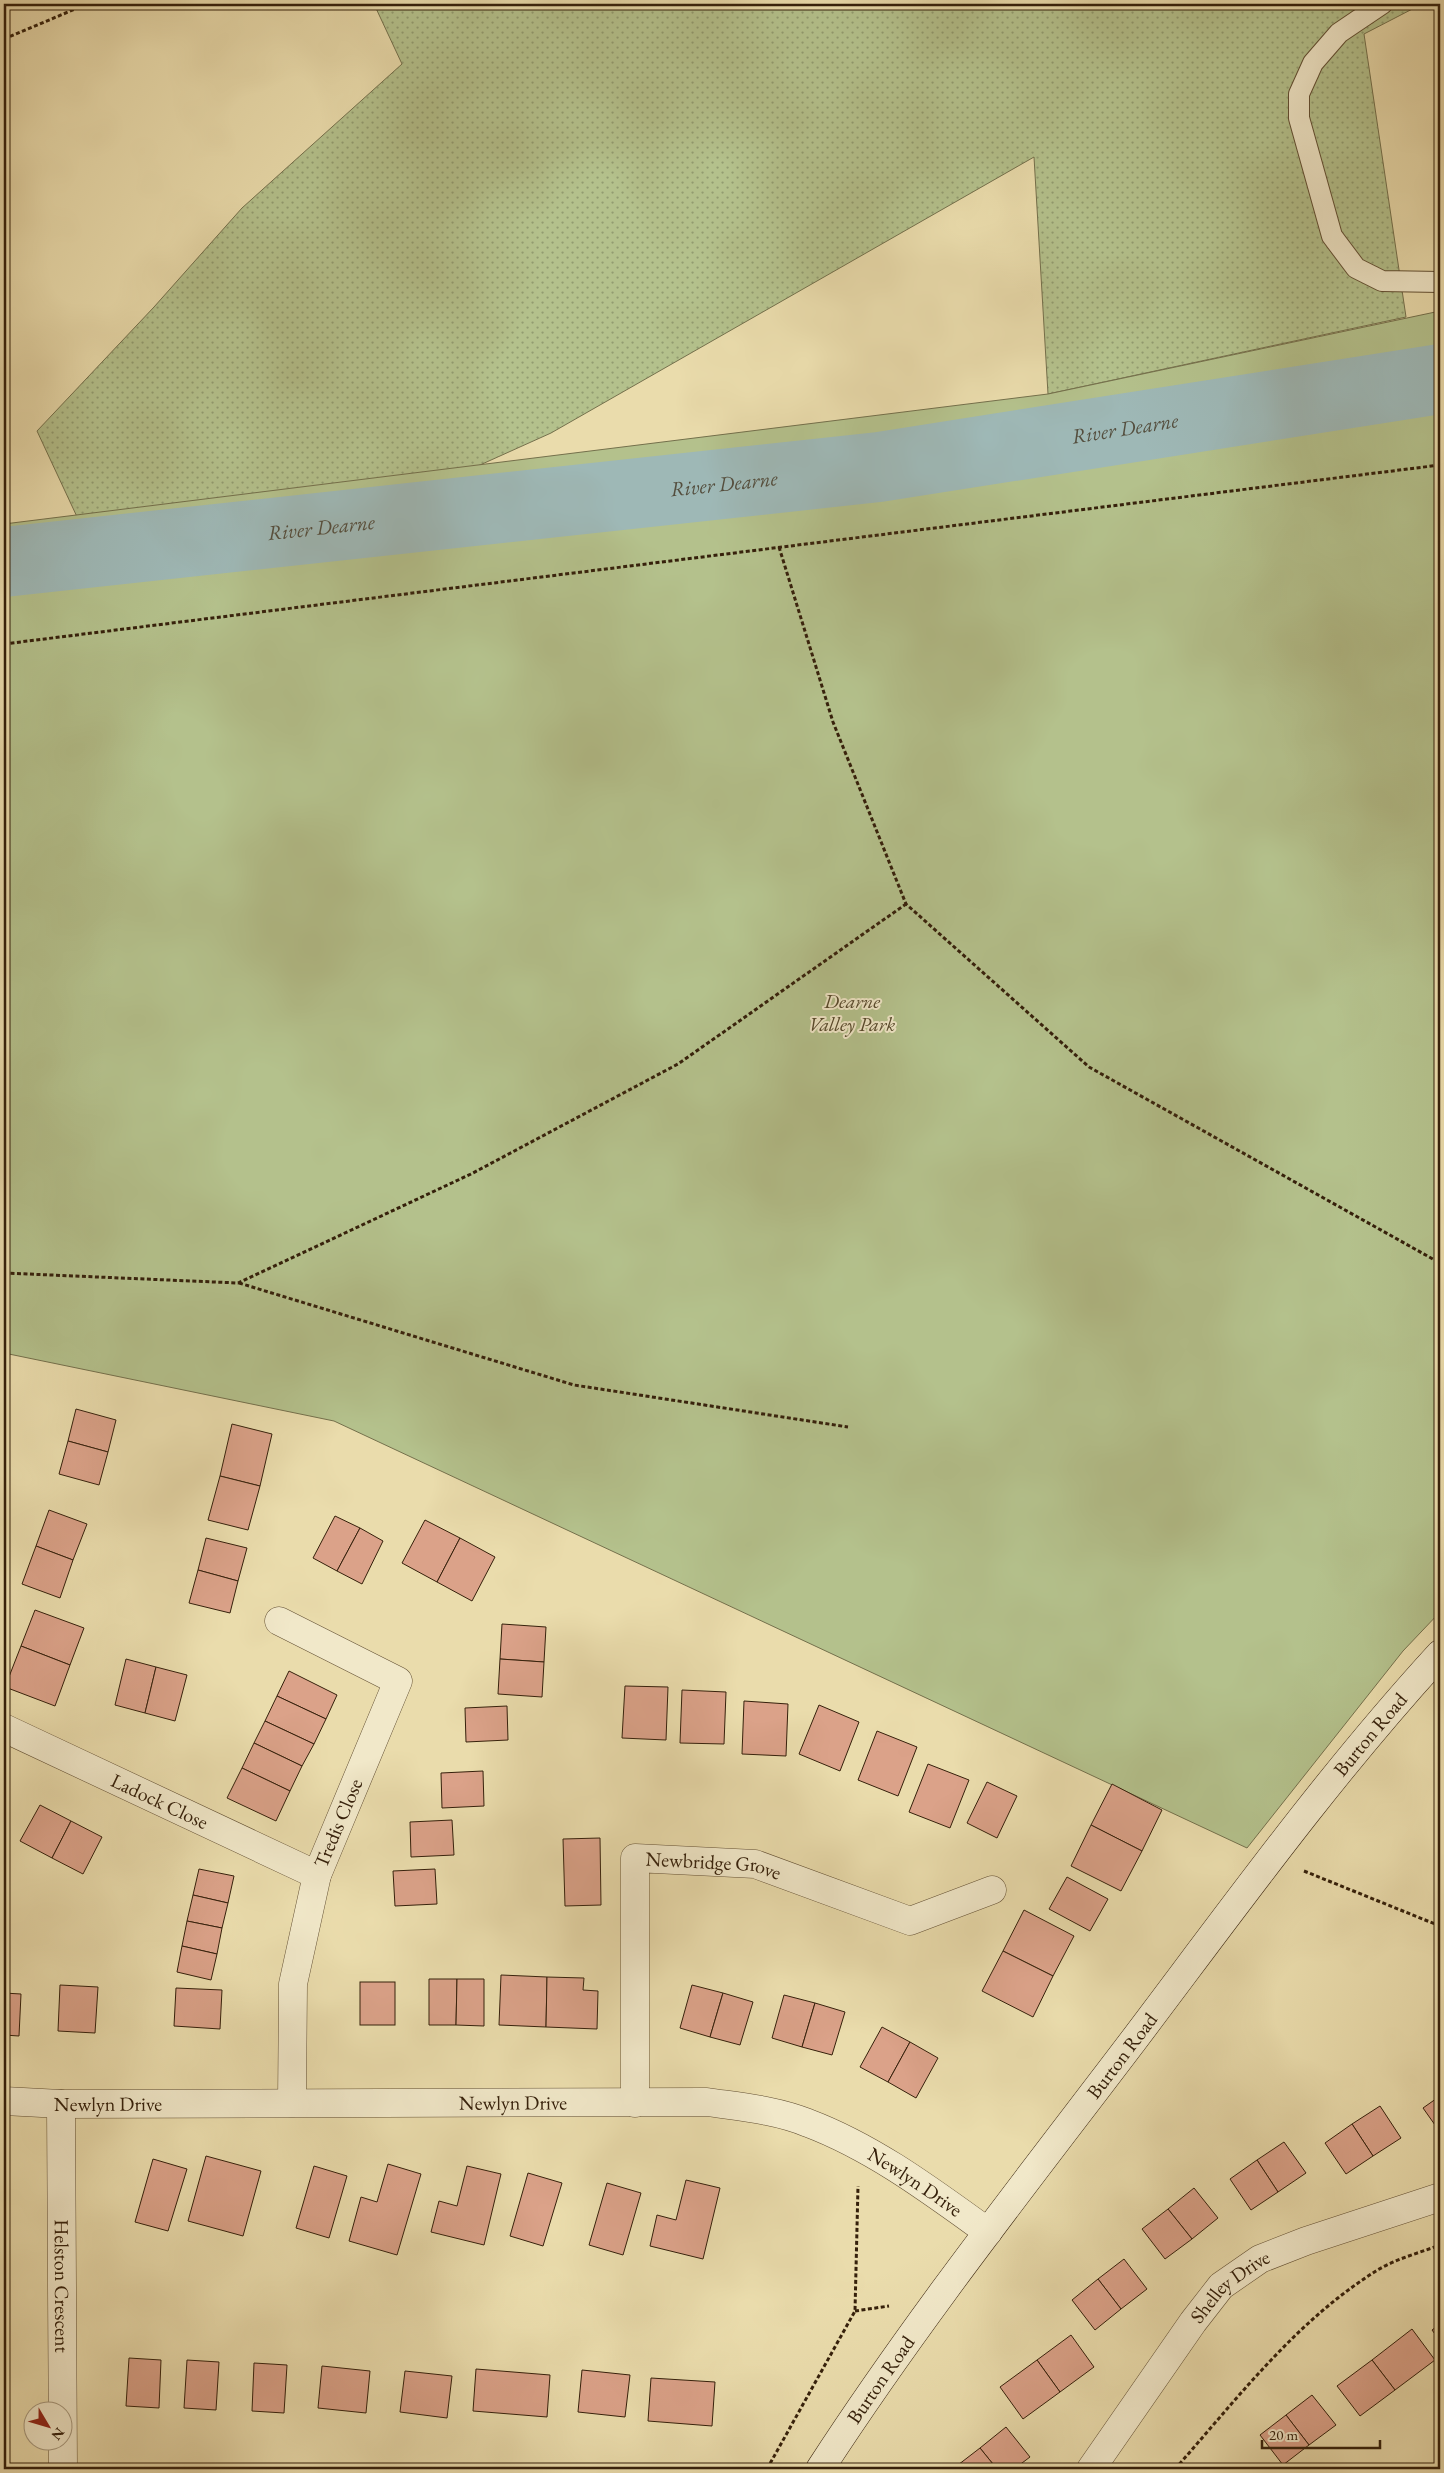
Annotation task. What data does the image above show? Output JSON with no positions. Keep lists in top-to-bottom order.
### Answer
{
  "streets": {
    "street": [
      "Burton Road",
      "Ladock Close",
      "Tredis Close",
      "Newbridge Grove",
      "Newlyn Drive",
      "Helston Crescent",
      "Shelley Drive"
    ]
  },
  "crossings": [
    ["Burton Road", "Newlyn Drive"],
    ["Ladock Close", "Tredis Close"],
    ["Tredis Close", "Newlyn Drive"],
    ["Newbridge Grove", "Newlyn Drive"],
    ["Newlyn Drive", "Helston Crescent"]
  ],
  "water": ["River Dearne"],
  "parks": ["Dearne Valley Park"],
  "scale_bar": "20 m",
  "north": "bottom right"
}
